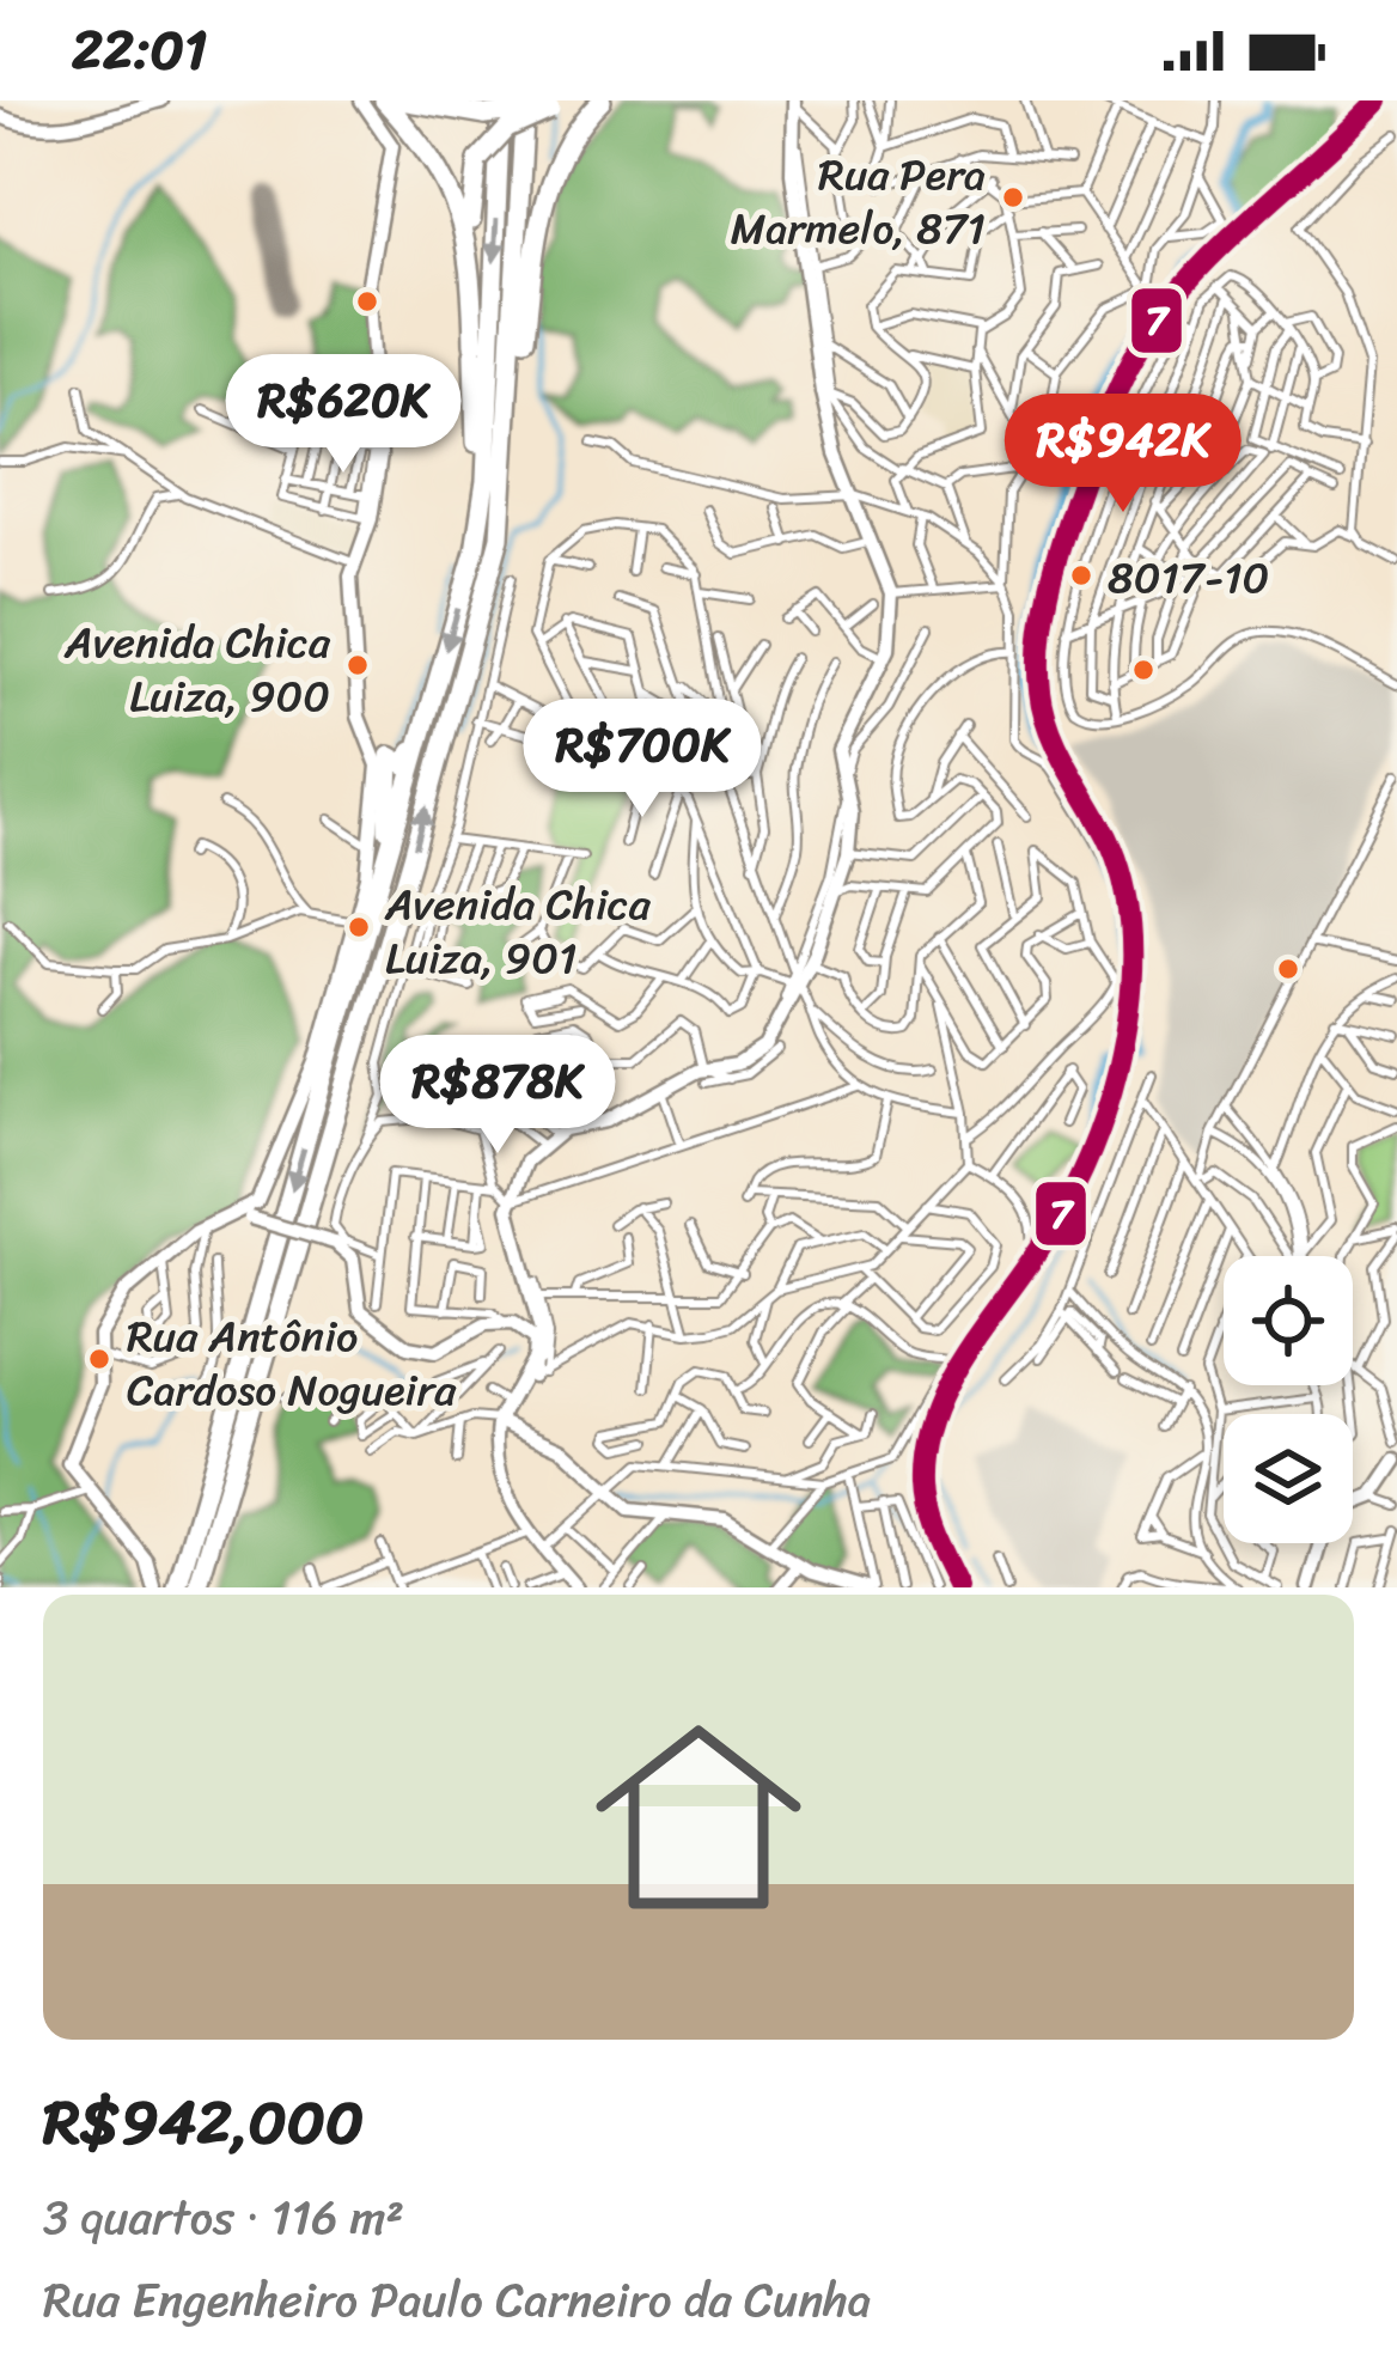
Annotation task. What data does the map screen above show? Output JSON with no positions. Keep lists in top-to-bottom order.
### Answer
{
  "places": [
    "Rua Pera Marmelo, 871",
    "8017-10",
    "Avenida Chica Luiza, 900",
    "Avenida Chica Luiza, 901",
    "Rua Antônio Cardoso Nogueira"
  ],
  "lines": ["transit line 7"],
  "page": {
    "status": "22:01",
    "price": [
      "R$620K",
      "R$942K",
      "R$700K",
      "R$878K"
    ],
    "list": [
      {
        "name": "R$942,000",
        "note": "3 quartos · 116 m² · Rua Engenheiro Paulo Carneiro da Cunha"
      }
    ]
  }
}
